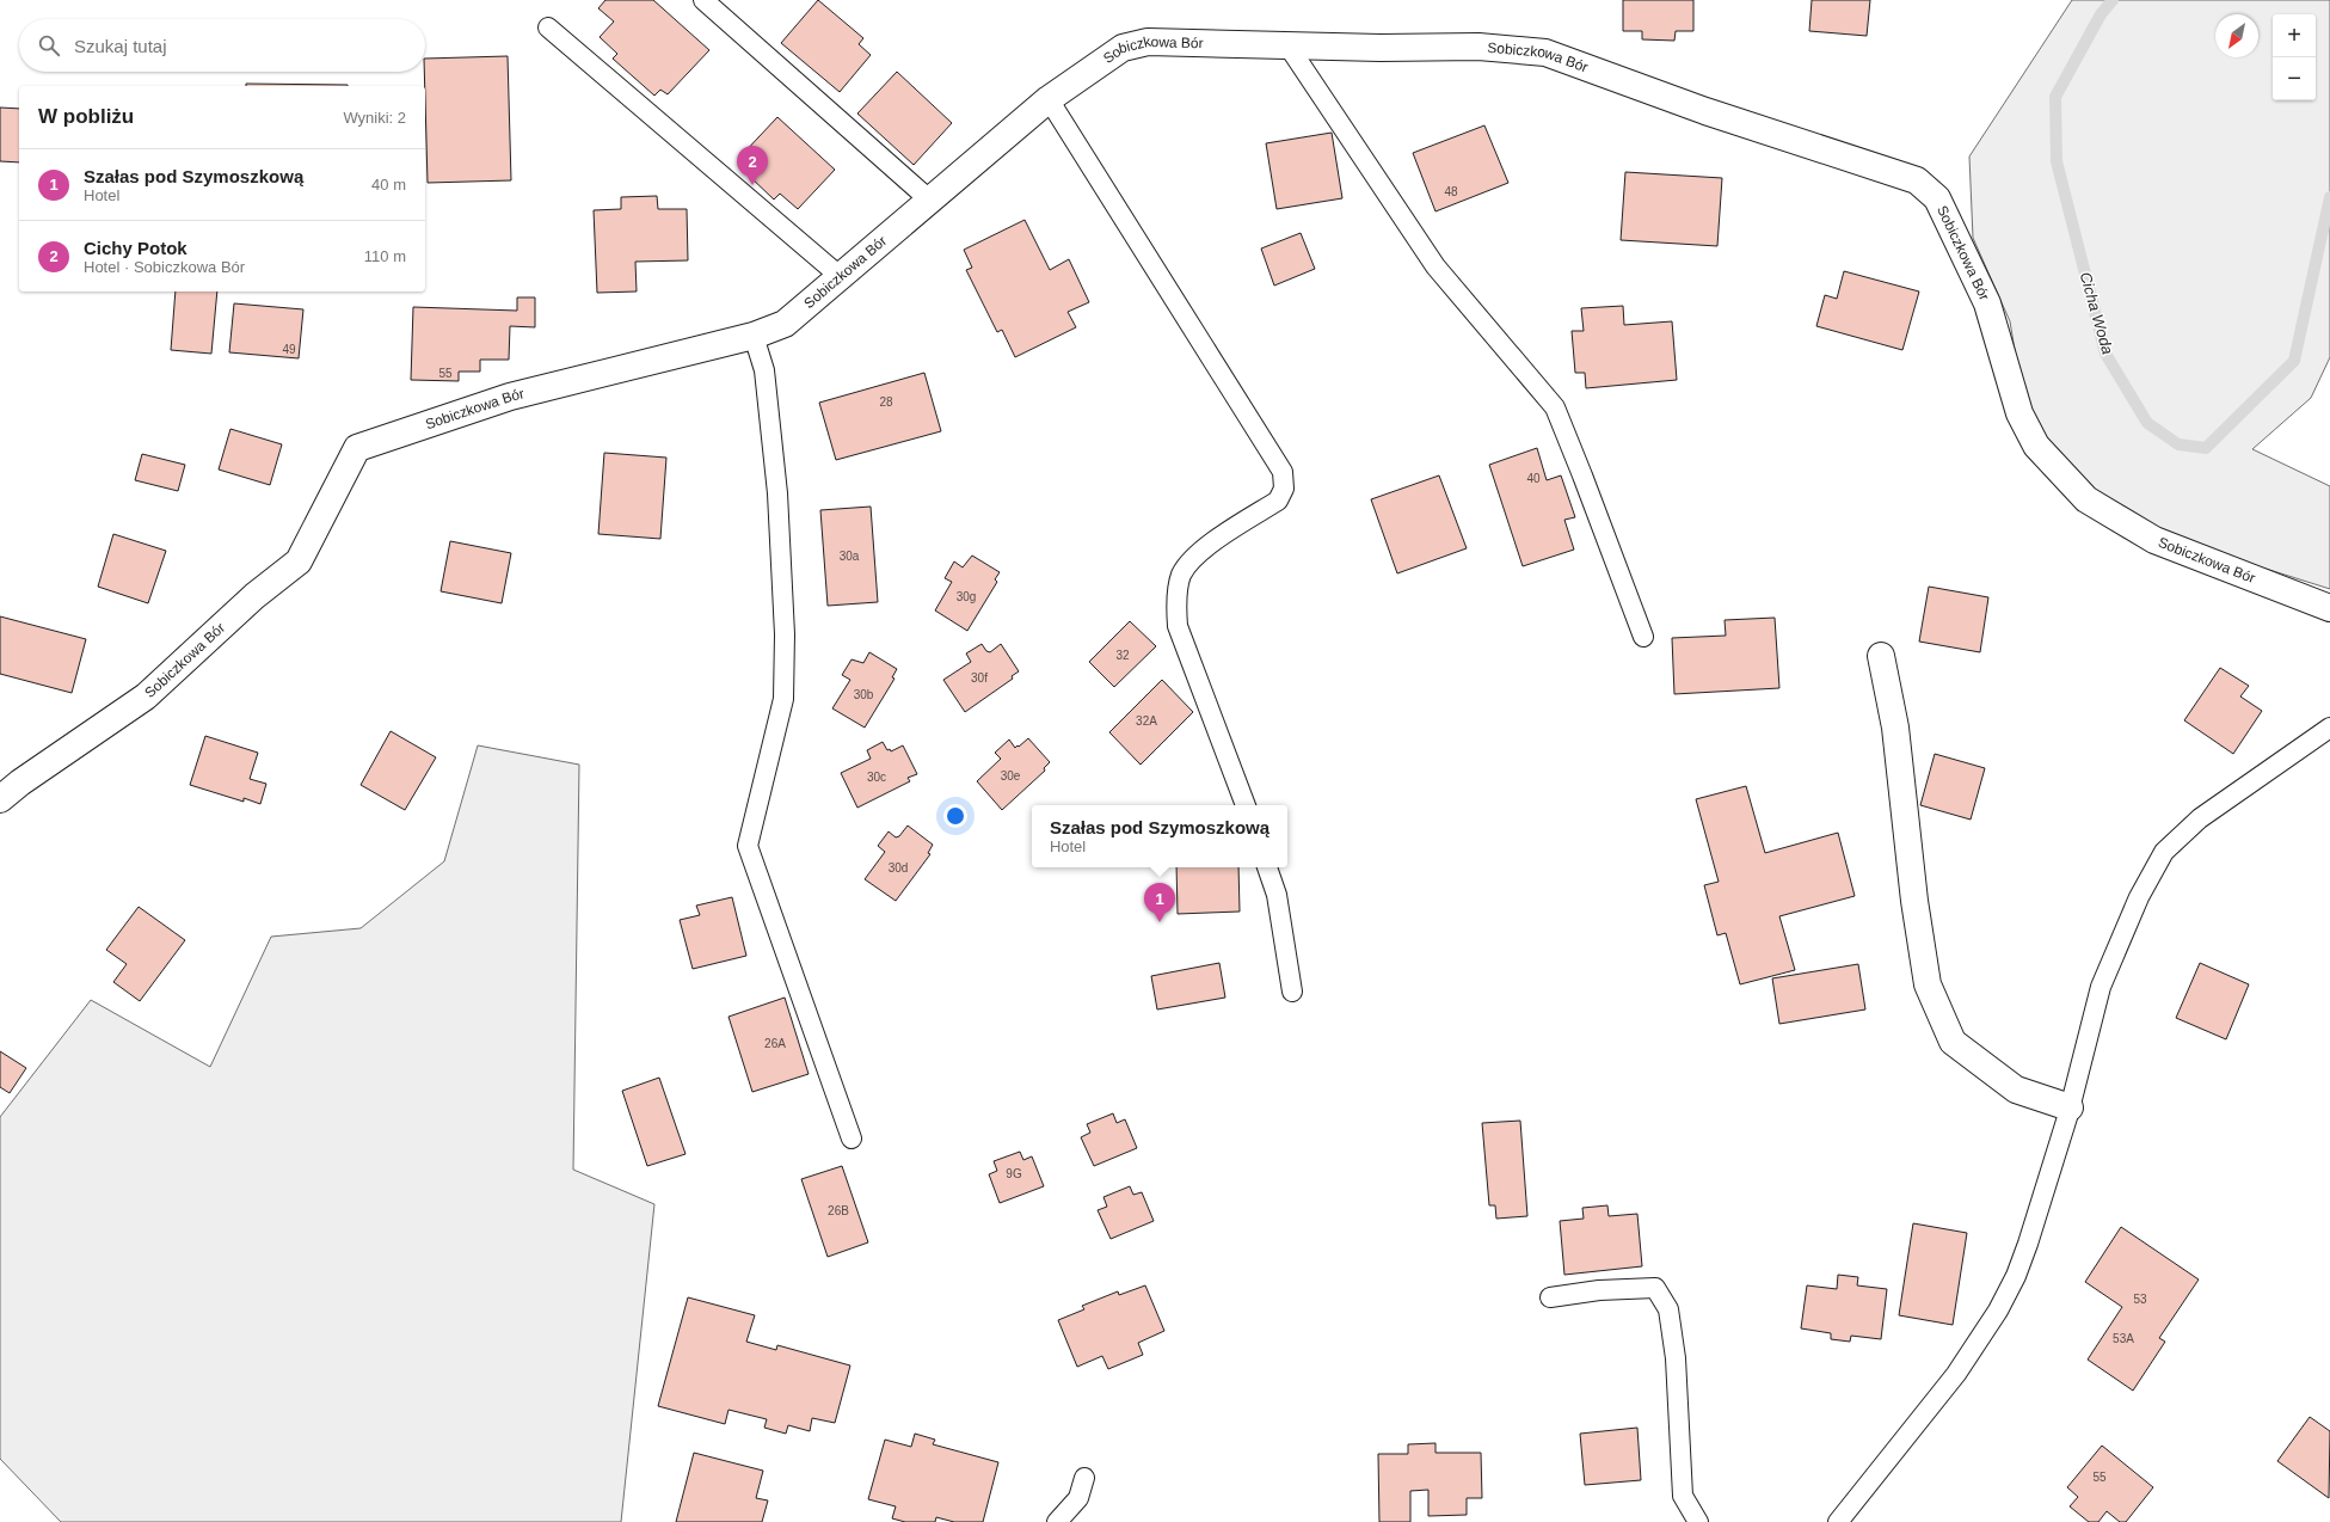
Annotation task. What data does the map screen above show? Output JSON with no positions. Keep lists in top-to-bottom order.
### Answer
{
  "streets": {
    "street": ["Sobiczkowa Bór"]
  },
  "water": ["Cicha Woda"],
  "house_numbers": [
    "48",
    "49",
    "55",
    "28",
    "40",
    "30a",
    "30g",
    "32",
    "30f",
    "30b",
    "32A",
    "30e",
    "30c",
    "30d",
    "26A",
    "9G",
    "26B",
    "53",
    "53A",
    "55"
  ],
  "north": "bottom left",
  "page": {
    "map_buttons": ["+", "−"],
    "search": "Szukaj tutaj",
    "heading": ["W pobliżu", "Wyniki: 2"],
    "pins": ["2", "1"],
    "list": [
      {
        "mark": "1",
        "name": "Szałas pod Szymoszkową",
        "note": "Hotel",
        "value": "40 m"
      },
      {
        "mark": "2",
        "name": "Cichy Potok",
        "note": "Hotel · Sobiczkowa Bór",
        "value": "110 m"
      }
    ],
    "popup": ["Szałas pod Szymoszkową", "Hotel"]
  }
}
